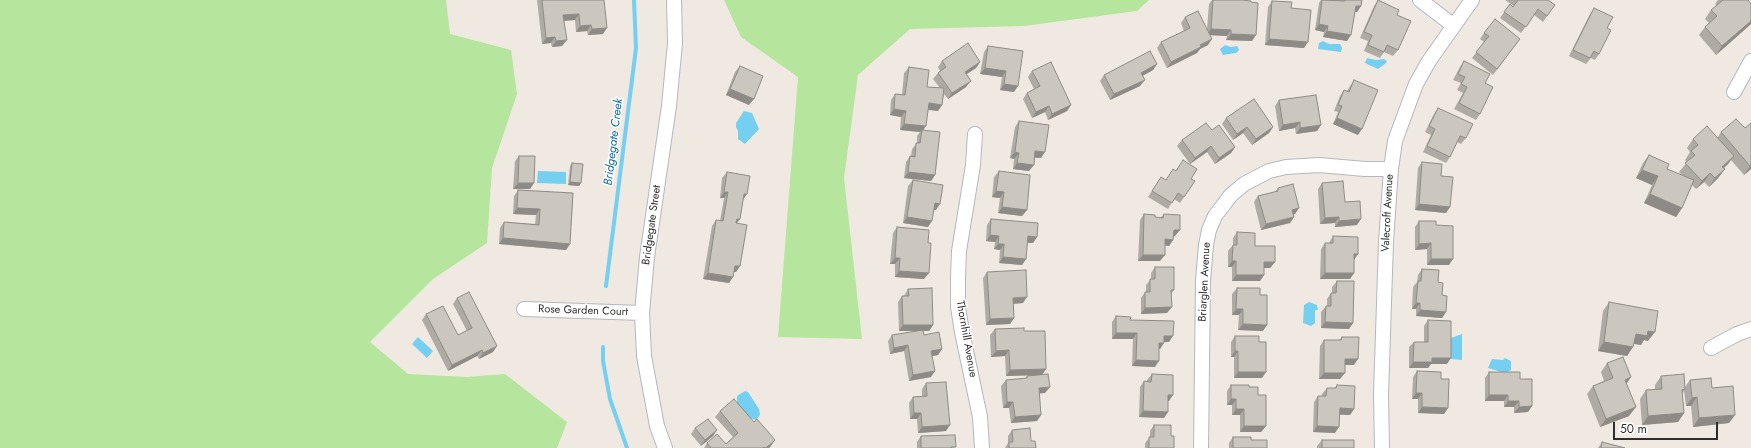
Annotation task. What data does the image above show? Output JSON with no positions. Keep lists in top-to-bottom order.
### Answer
{
  "streets": {
    "street": [
      "Valecroft Avenue",
      "Bridgegate Street",
      "Briarglen Avenue",
      "Rose Garden Court",
      "Thornhill Avenue"
    ]
  },
  "crossings": [
    ["Valecroft Avenue", "Briarglen Avenue"],
    ["Bridgegate Street", "Rose Garden Court"]
  ],
  "water": ["Bridgegate Creek"],
  "scale_bar": "50 m"
}
